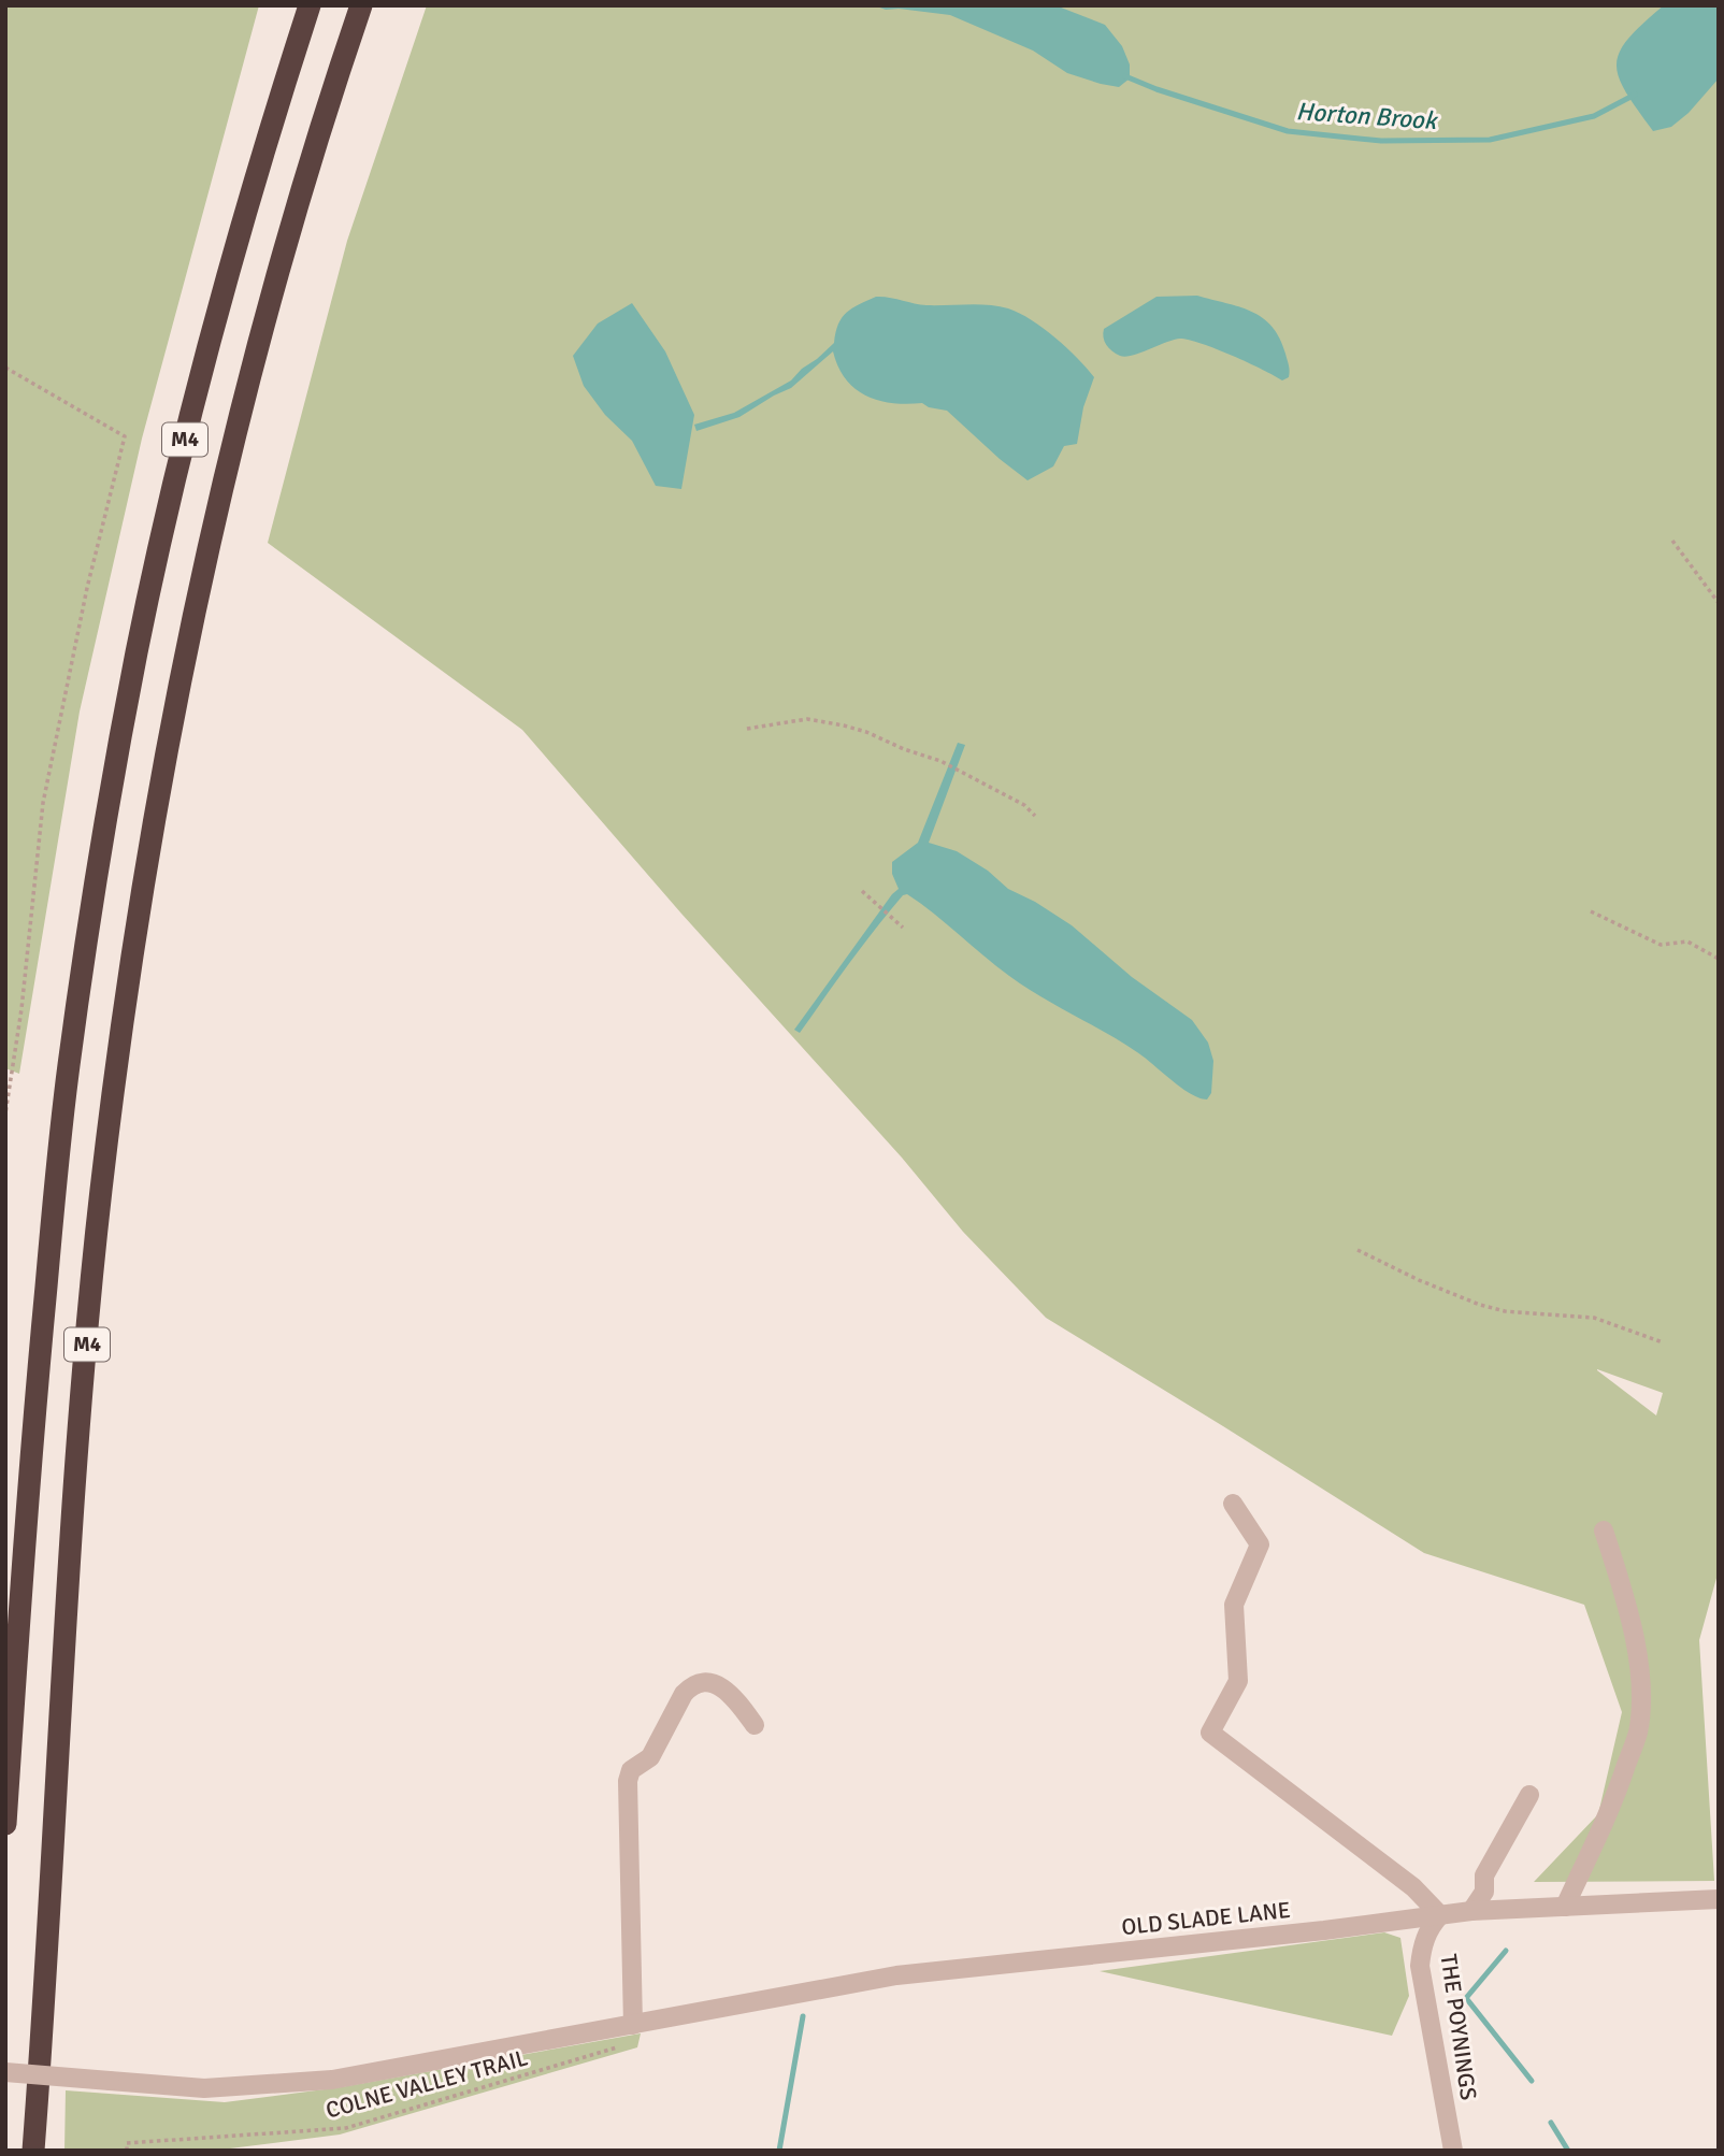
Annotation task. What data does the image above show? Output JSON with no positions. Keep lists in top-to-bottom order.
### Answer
{
  "streets": {
    "highway": ["M4"],
    "street": ["OLD SLADE LANE", "THE POYNINGS"],
    "path": ["COLNE VALLEY TRAIL"]
  },
  "crossings": [
    ["OLD SLADE LANE", "THE POYNINGS"],
    ["OLD SLADE LANE", "COLNE VALLEY TRAIL"]
  ],
  "water": ["Horton Brook"]
}
